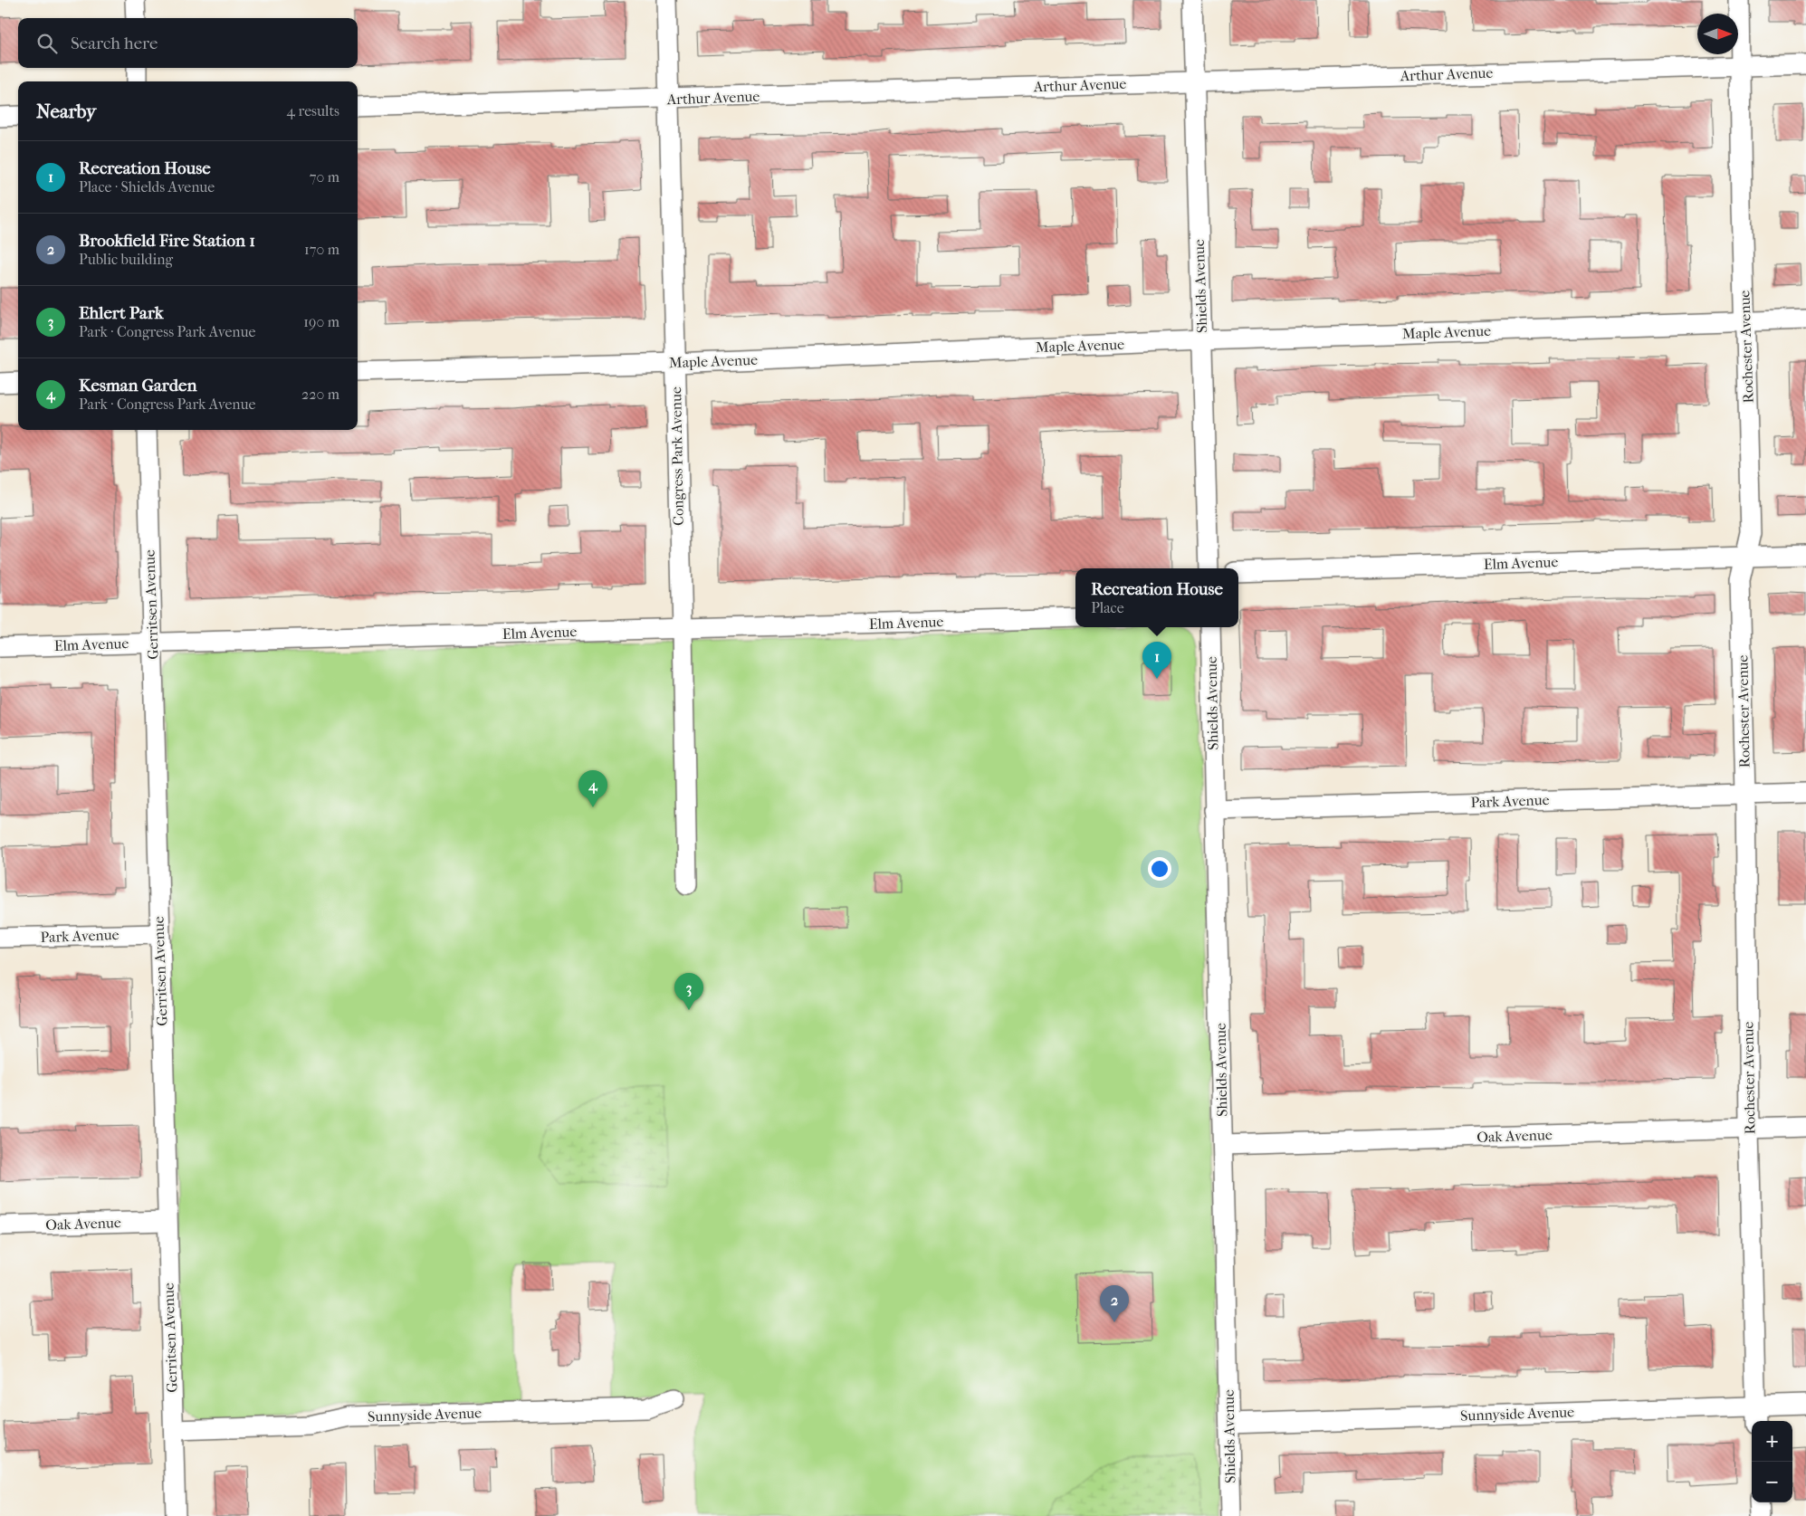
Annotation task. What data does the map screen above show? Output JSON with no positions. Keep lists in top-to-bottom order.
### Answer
{
  "streets": {
    "street": [
      "Arthur Avenue",
      "Shields Avenue",
      "Maple Avenue",
      "Rochester Avenue",
      "Congress Park Avenue",
      "Elm Avenue",
      "Gerritsen Avenue",
      "Park Avenue",
      "Oak Avenue",
      "Sunnyside Avenue"
    ]
  },
  "crossings": [
    ["Arthur Avenue", "Shields Avenue"],
    ["Arthur Avenue", "Rochester Avenue"],
    ["Arthur Avenue", "Congress Park Avenue"],
    ["Shields Avenue", "Maple Avenue"],
    ["Shields Avenue", "Park Avenue"],
    ["Shields Avenue", "Oak Avenue"],
    ["Shields Avenue", "Sunnyside Avenue"],
    ["Maple Avenue", "Rochester Avenue"],
    ["Maple Avenue", "Congress Park Avenue"],
    ["Rochester Avenue", "Elm Avenue"],
    ["Rochester Avenue", "Park Avenue"],
    ["Rochester Avenue", "Oak Avenue"],
    ["Rochester Avenue", "Sunnyside Avenue"],
    ["Congress Park Avenue", "Elm Avenue"],
    ["Elm Avenue", "Gerritsen Avenue"],
    ["Gerritsen Avenue", "Park Avenue"],
    ["Gerritsen Avenue", "Oak Avenue"],
    ["Gerritsen Avenue", "Sunnyside Avenue"]
  ],
  "north": "right",
  "page": {
    "search": "Search here",
    "heading": ["Nearby", "4 results"],
    "list": [
      {
        "mark": "1",
        "name": "Recreation House",
        "note": "Place · Shields Avenue",
        "value": "70 m"
      },
      {
        "mark": "2",
        "name": "Brookfield Fire Station 1",
        "note": "Public building",
        "value": "170 m"
      },
      {
        "mark": "3",
        "name": "Ehlert Park",
        "note": "Park · Congress Park Avenue",
        "value": "190 m"
      },
      {
        "mark": "4",
        "name": "Kesman Garden",
        "note": "Park · Congress Park Avenue",
        "value": "220 m"
      }
    ],
    "popup": ["Recreation House", "Place"],
    "pins": [
      "1",
      "4",
      "3",
      "2"
    ],
    "map_buttons": ["+", "−"]
  }
}
